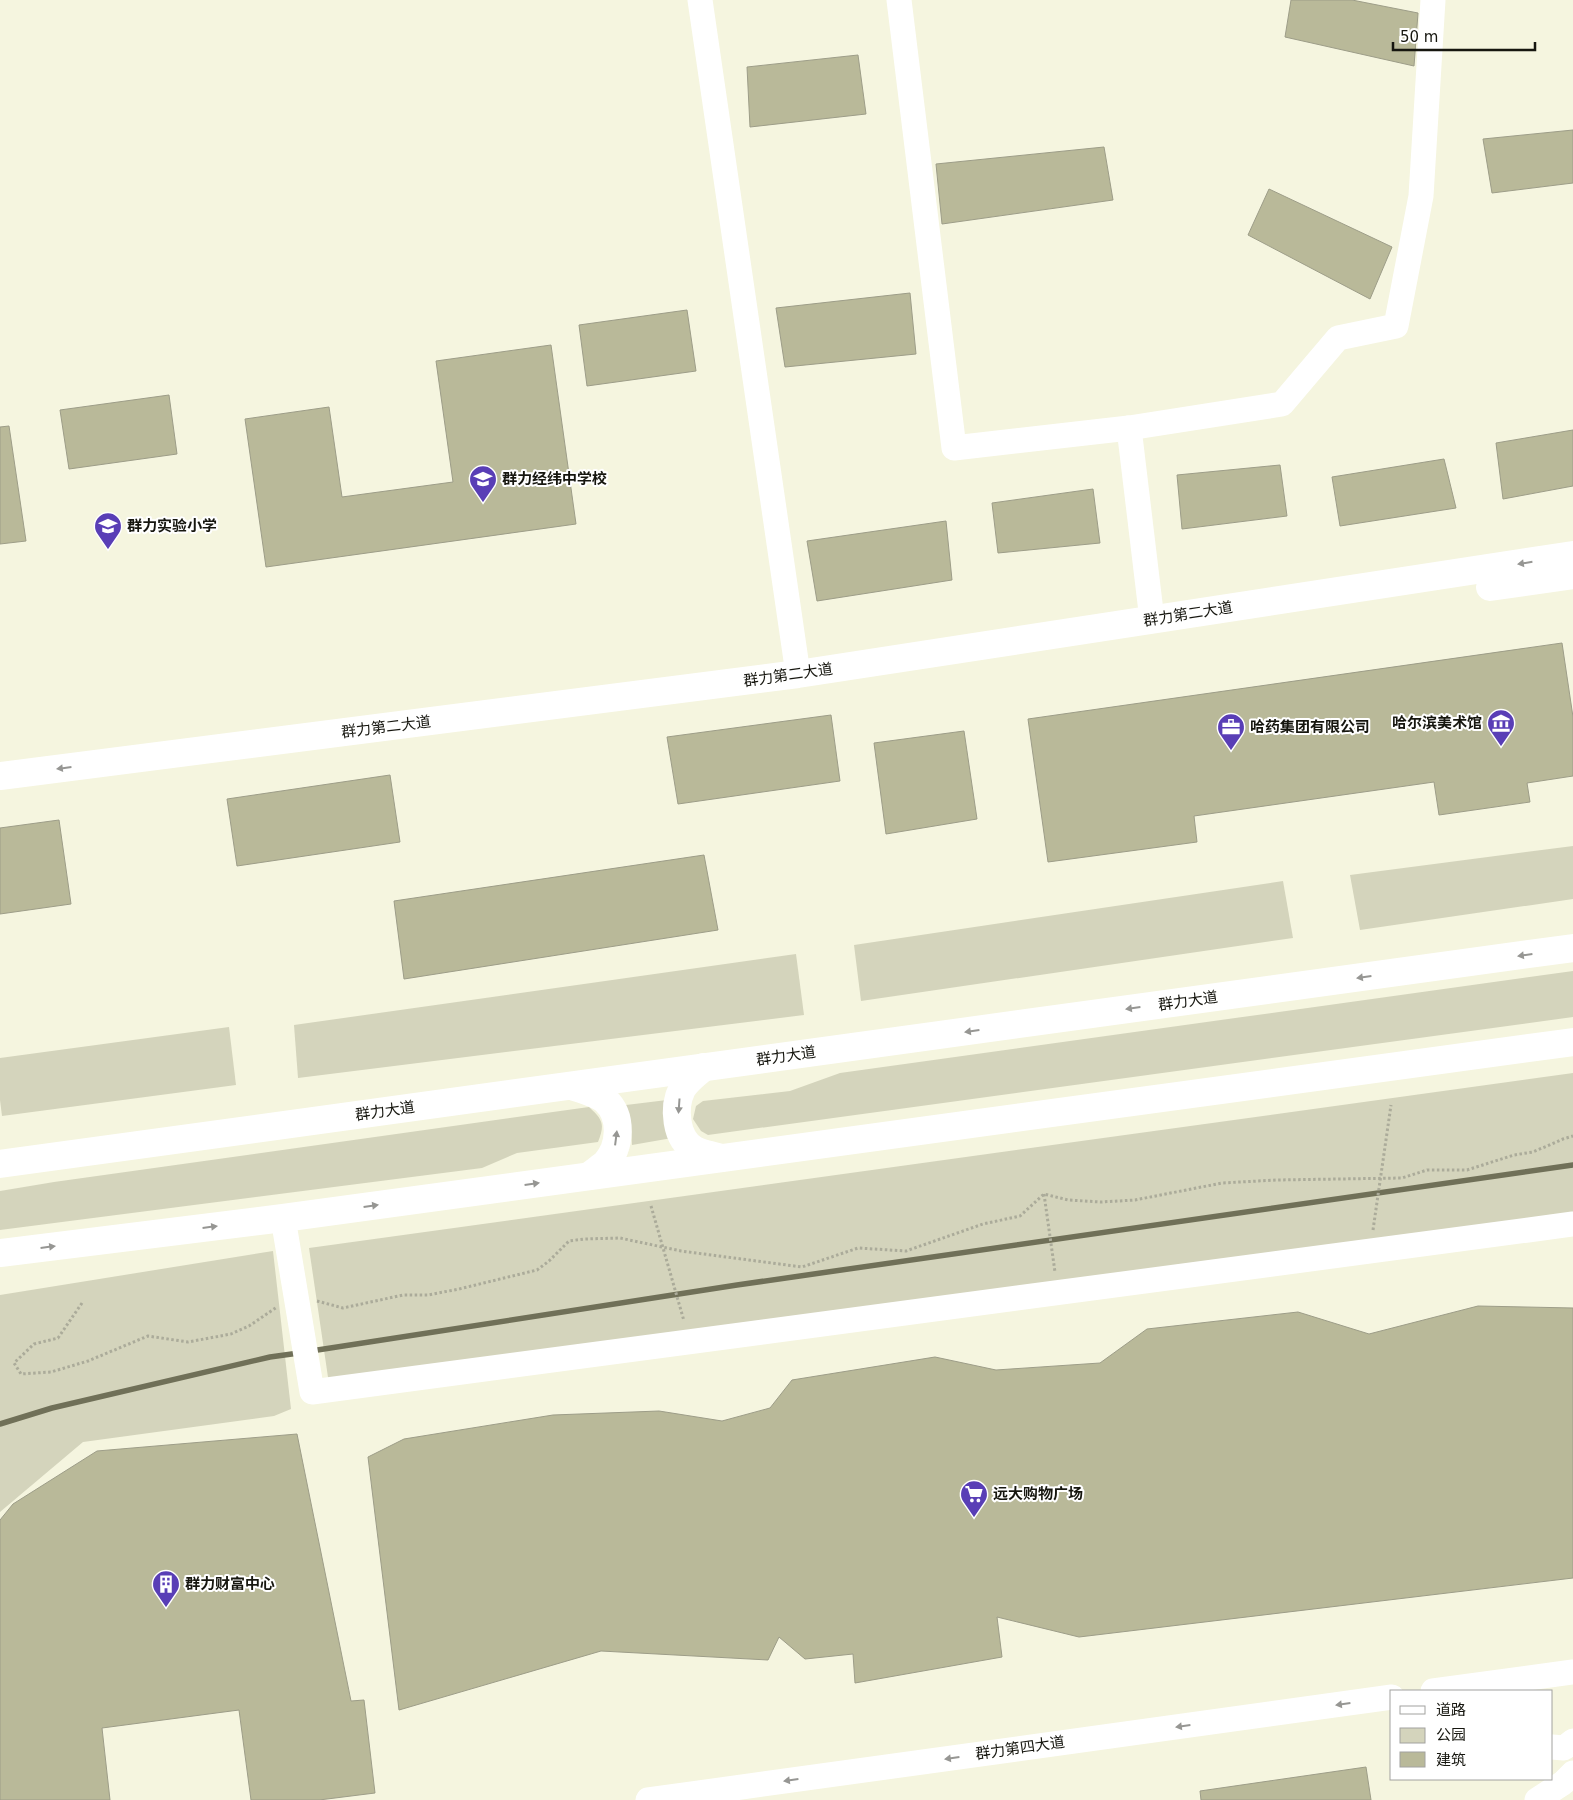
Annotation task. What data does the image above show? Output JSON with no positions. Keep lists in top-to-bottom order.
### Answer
{
  "streets": {
    "main road": ["群力第二大道", "群力大道"],
    "street": ["群力第四大道"]
  },
  "one_way": ["群力第四大道"],
  "places": {
    "school or university": ["群力经纬中学校", "群力实验小学"],
    "museum": ["哈尔滨美术馆"],
    "office": ["哈药集团有限公司"],
    "supermarket": ["远大购物广场"],
    "building": ["群力财富中心"]
  },
  "legend": ["道路", "公园", "建筑"],
  "scale_bar": "50 m"
}
